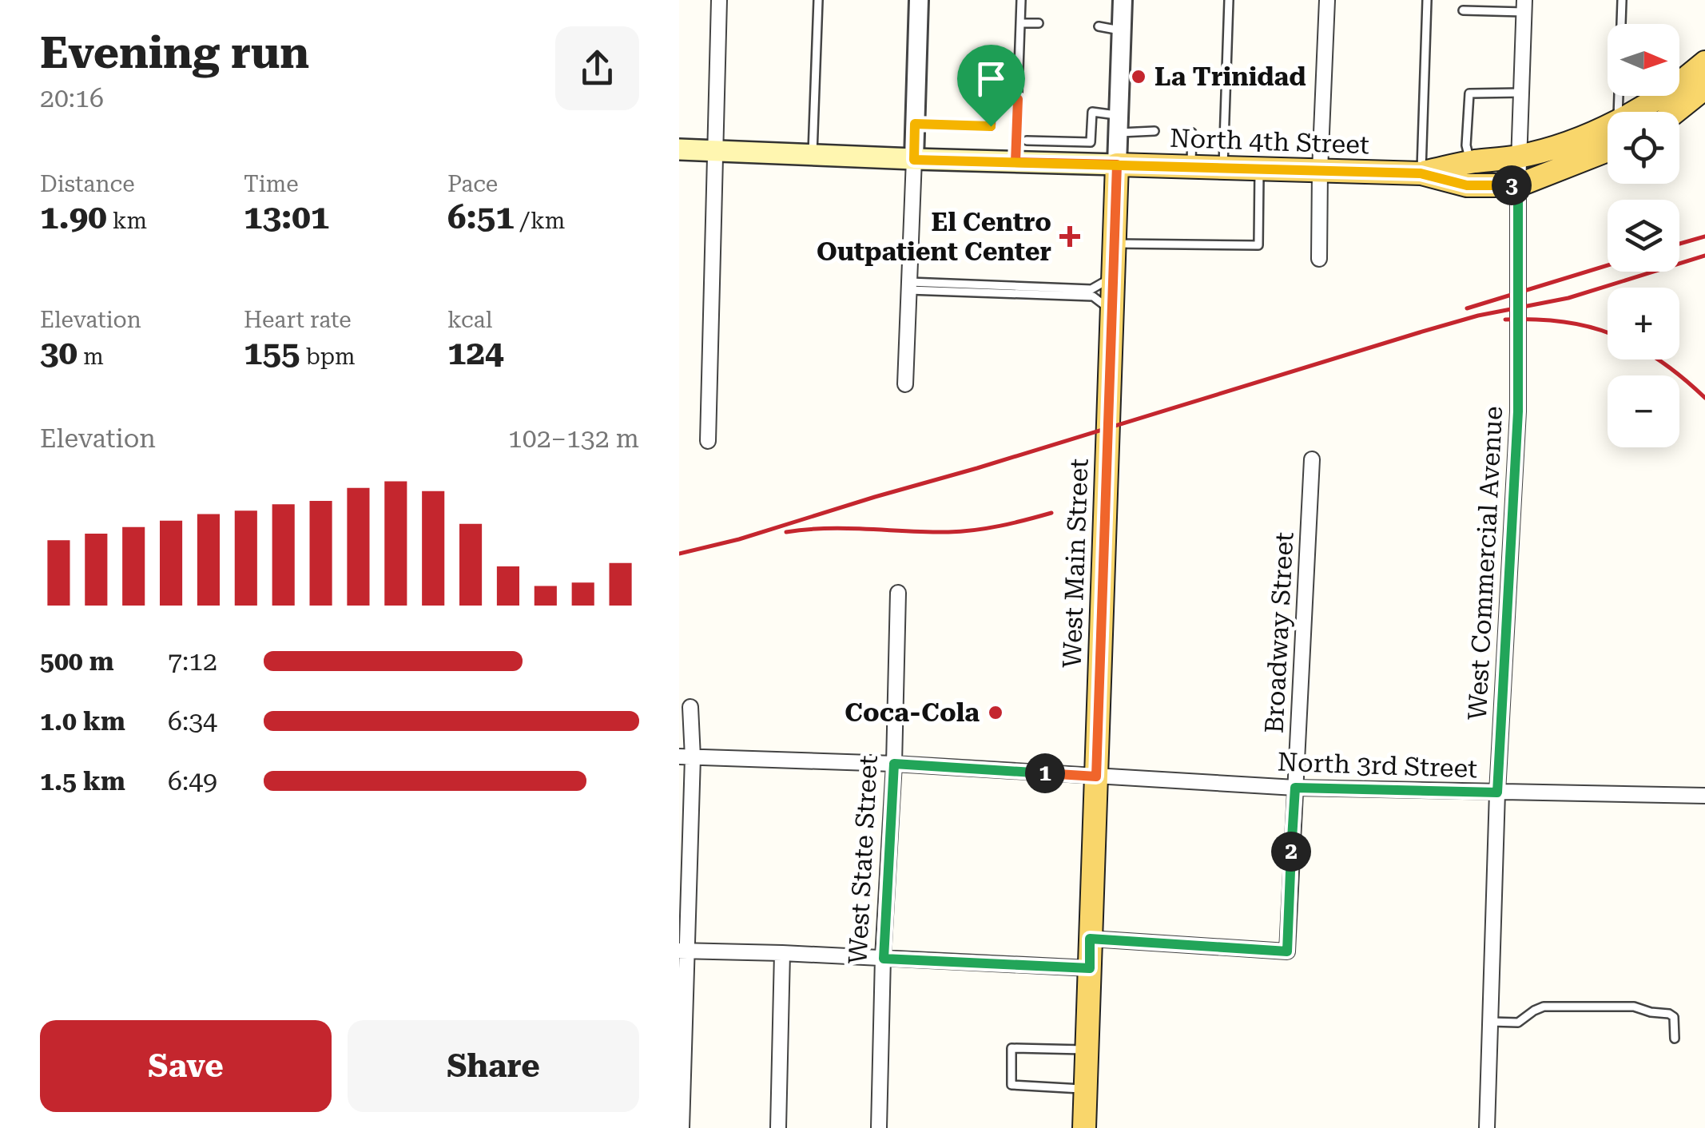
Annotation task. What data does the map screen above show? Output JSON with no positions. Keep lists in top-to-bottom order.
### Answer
{
  "streets": {
    "main road": ["North 4th Street", "West Main Street"],
    "street": [
      "West Commercial Avenue",
      "Broadway Street",
      "North 3rd Street",
      "West State Street"
    ]
  },
  "crossings": [
    ["North 4th Street", "West Main Street"],
    ["North 4th Street", "West Commercial Avenue"],
    ["West Main Street", "Broadway Street"],
    ["West Main Street", "North 3rd Street"],
    ["West Commercial Avenue", "North 3rd Street"],
    ["Broadway Street", "North 3rd Street"],
    ["North 3rd Street", "West State Street"]
  ],
  "places": {
    "other": ["La Trinidad", "Coca-Cola"],
    "health": ["El Centro Outpatient Center"]
  },
  "north": "right",
  "page": {
    "heading": ["Evening run", "20:16"],
    "map_buttons": ["+", "−"],
    "stats": [
      ["Distance", "1.90 km"],
      ["Time", "13:01"],
      ["Pace", "6:51 /km"],
      ["Elevation", "30 m"],
      ["Heart rate", "155 bpm"],
      ["kcal", "124"]
    ],
    "pins": ["3", "1", "2"],
    "chart": ["Elevation", "102–132 m"],
    "list": [
      {
        "name": "500 m",
        "note": "7:12"
      },
      {
        "name": "1.0 km",
        "note": "6:34"
      },
      {
        "name": "1.5 km",
        "note": "6:49"
      }
    ],
    "buttons": ["Save", "Share"]
  }
}
